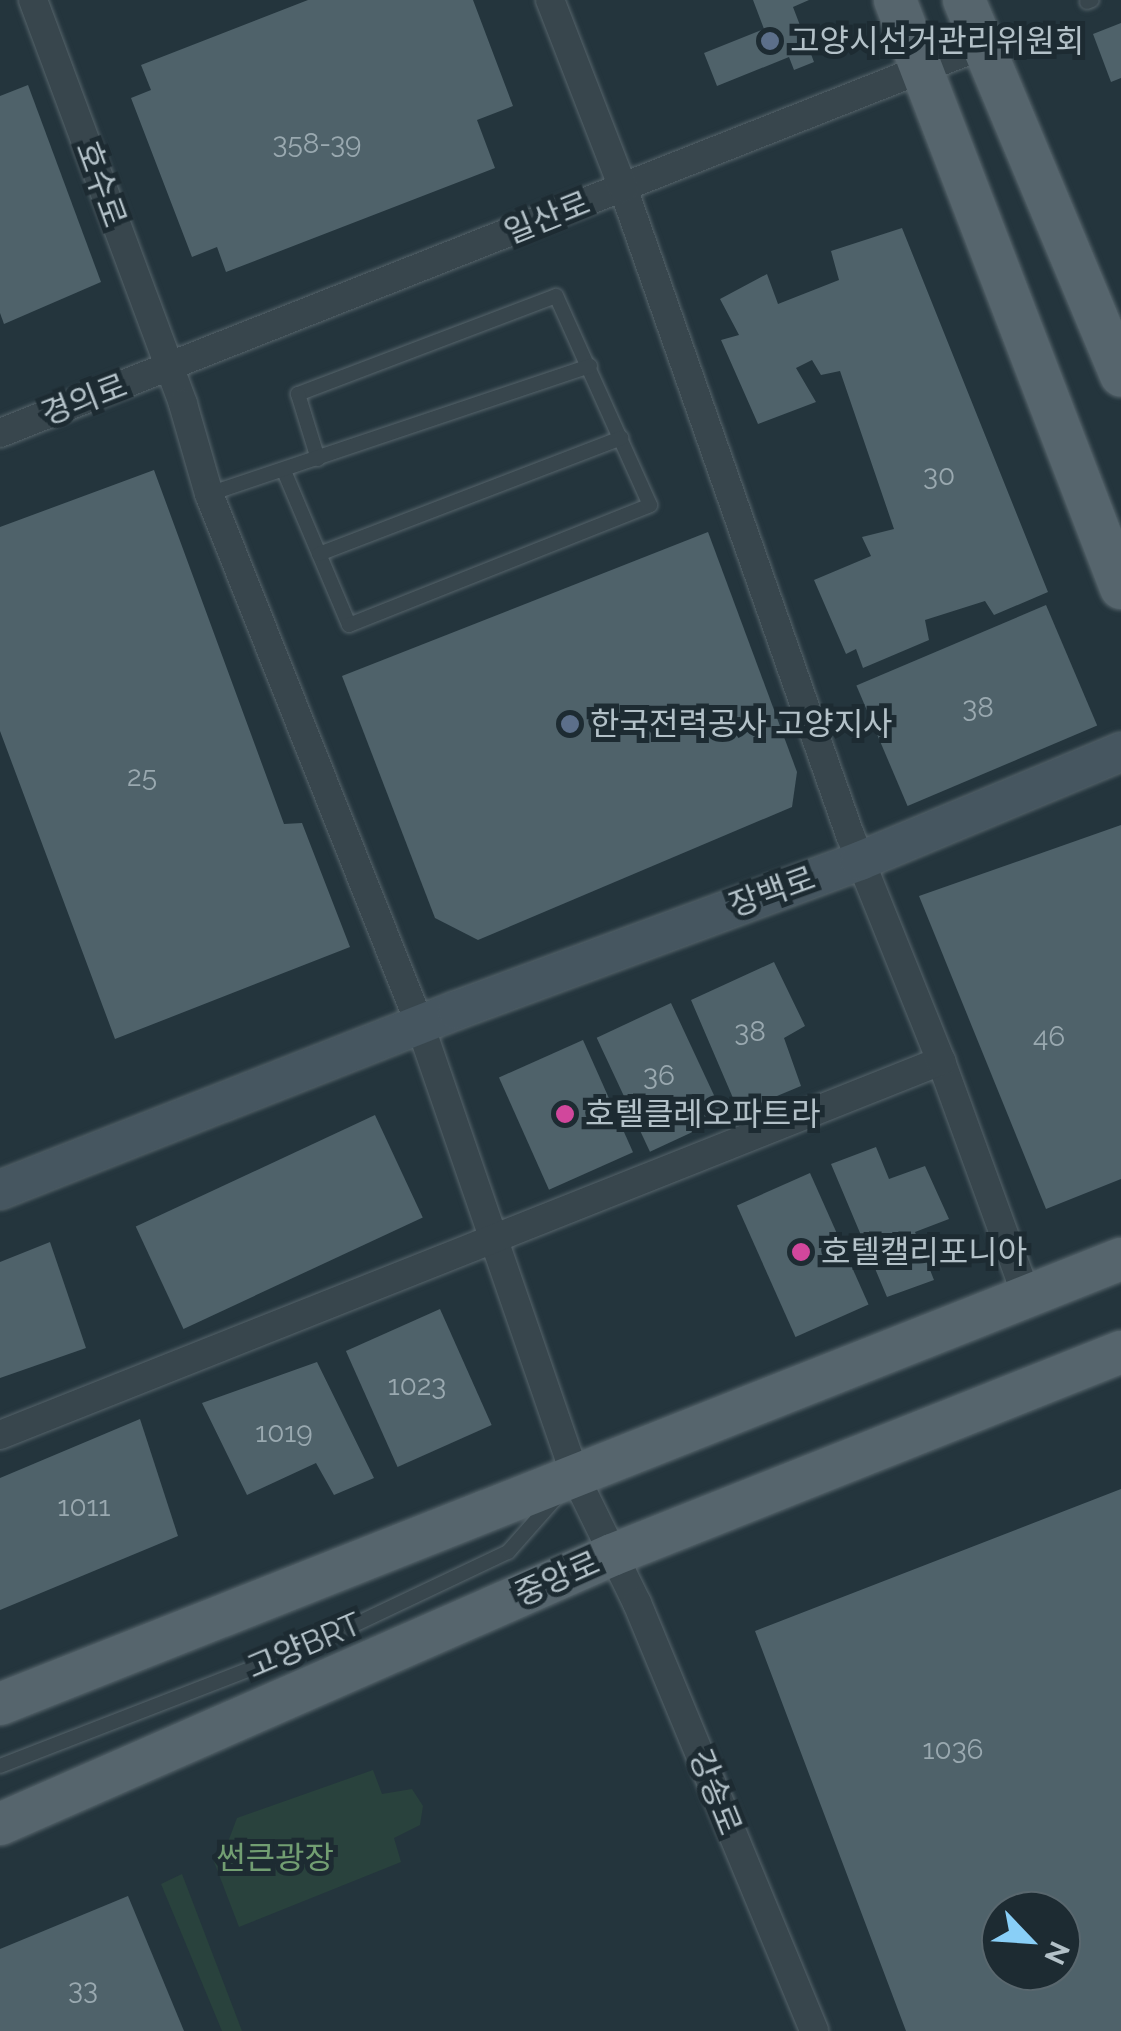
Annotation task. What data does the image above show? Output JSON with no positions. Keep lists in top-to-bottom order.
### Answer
{
  "streets": {
    "main road": ["중앙로"],
    "street": [
      "호수로",
      "일산로",
      "경의로",
      "장백로",
      "강송로"
    ],
    "lane": ["고양BRT"]
  },
  "crossings": [
    ["호수로", "일산로"],
    ["호수로", "경의로"],
    ["일산로", "경의로"],
    ["중앙로", "강송로"]
  ],
  "parks": ["썬큰광장"],
  "places": [
    "고양시선거관리위원회",
    "한국전력공사 고양지사",
    "호텔클레오파트라",
    "호텔캘리포니아"
  ],
  "house_numbers": [
    "358-39",
    "30",
    "38",
    "25",
    "38",
    "46",
    "36",
    "1023",
    "1019",
    "1011",
    "1036",
    "33"
  ],
  "north": "bottom right"
}
